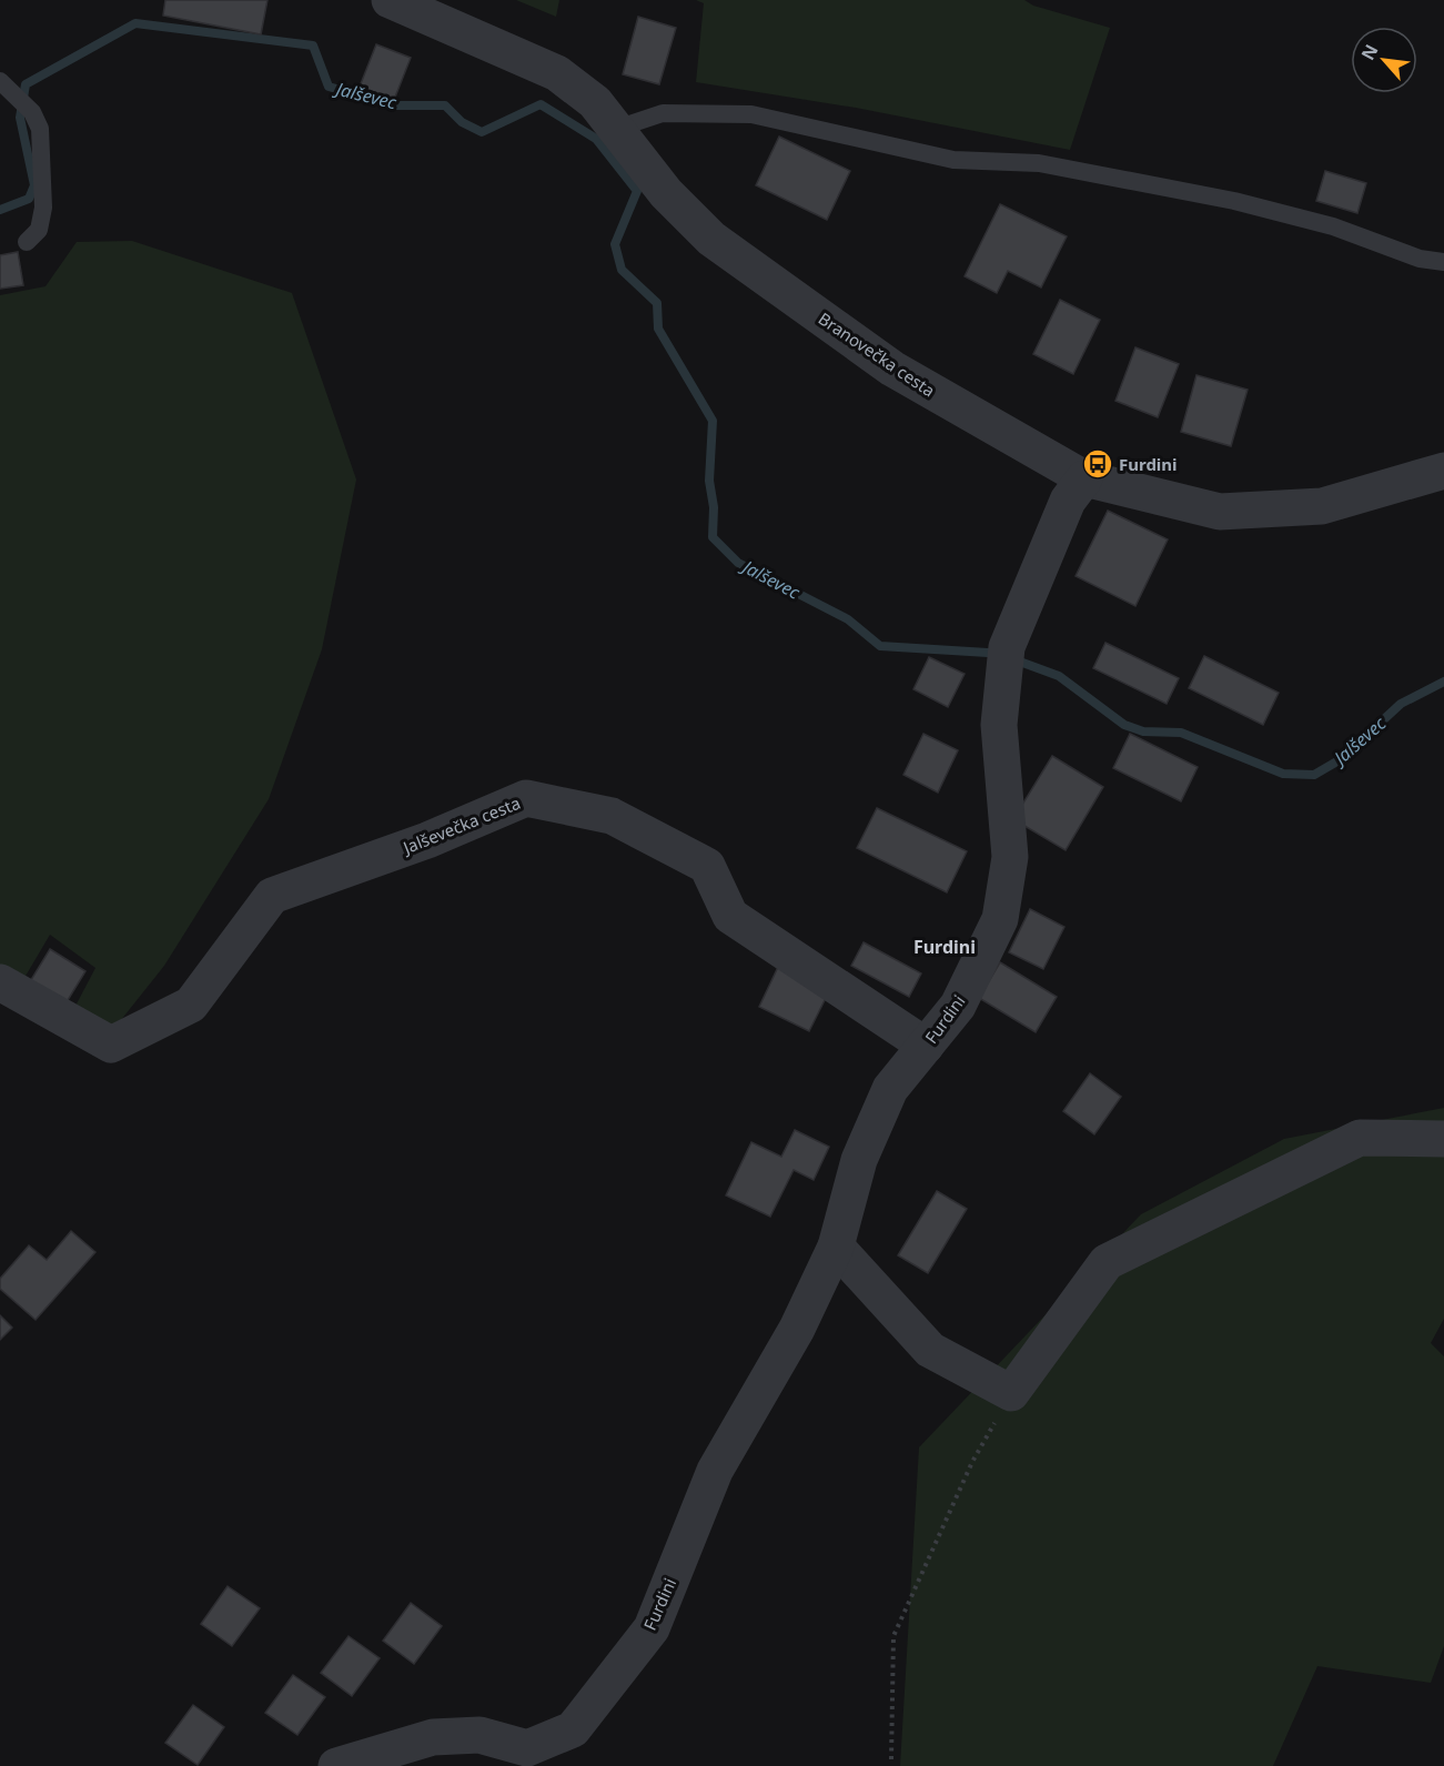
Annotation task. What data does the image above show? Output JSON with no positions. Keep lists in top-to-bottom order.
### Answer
{
  "streets": {
    "street": ["Branovečka cesta", "Jalševečka cesta", "Furdini"]
  },
  "crossings": [
    ["Branovečka cesta", "Furdini"],
    ["Jalševečka cesta", "Furdini"]
  ],
  "districts": ["Furdini"],
  "water": ["Jalševec"],
  "places": {
    "bus stop": ["Furdini"]
  },
  "north": "top left"
}
